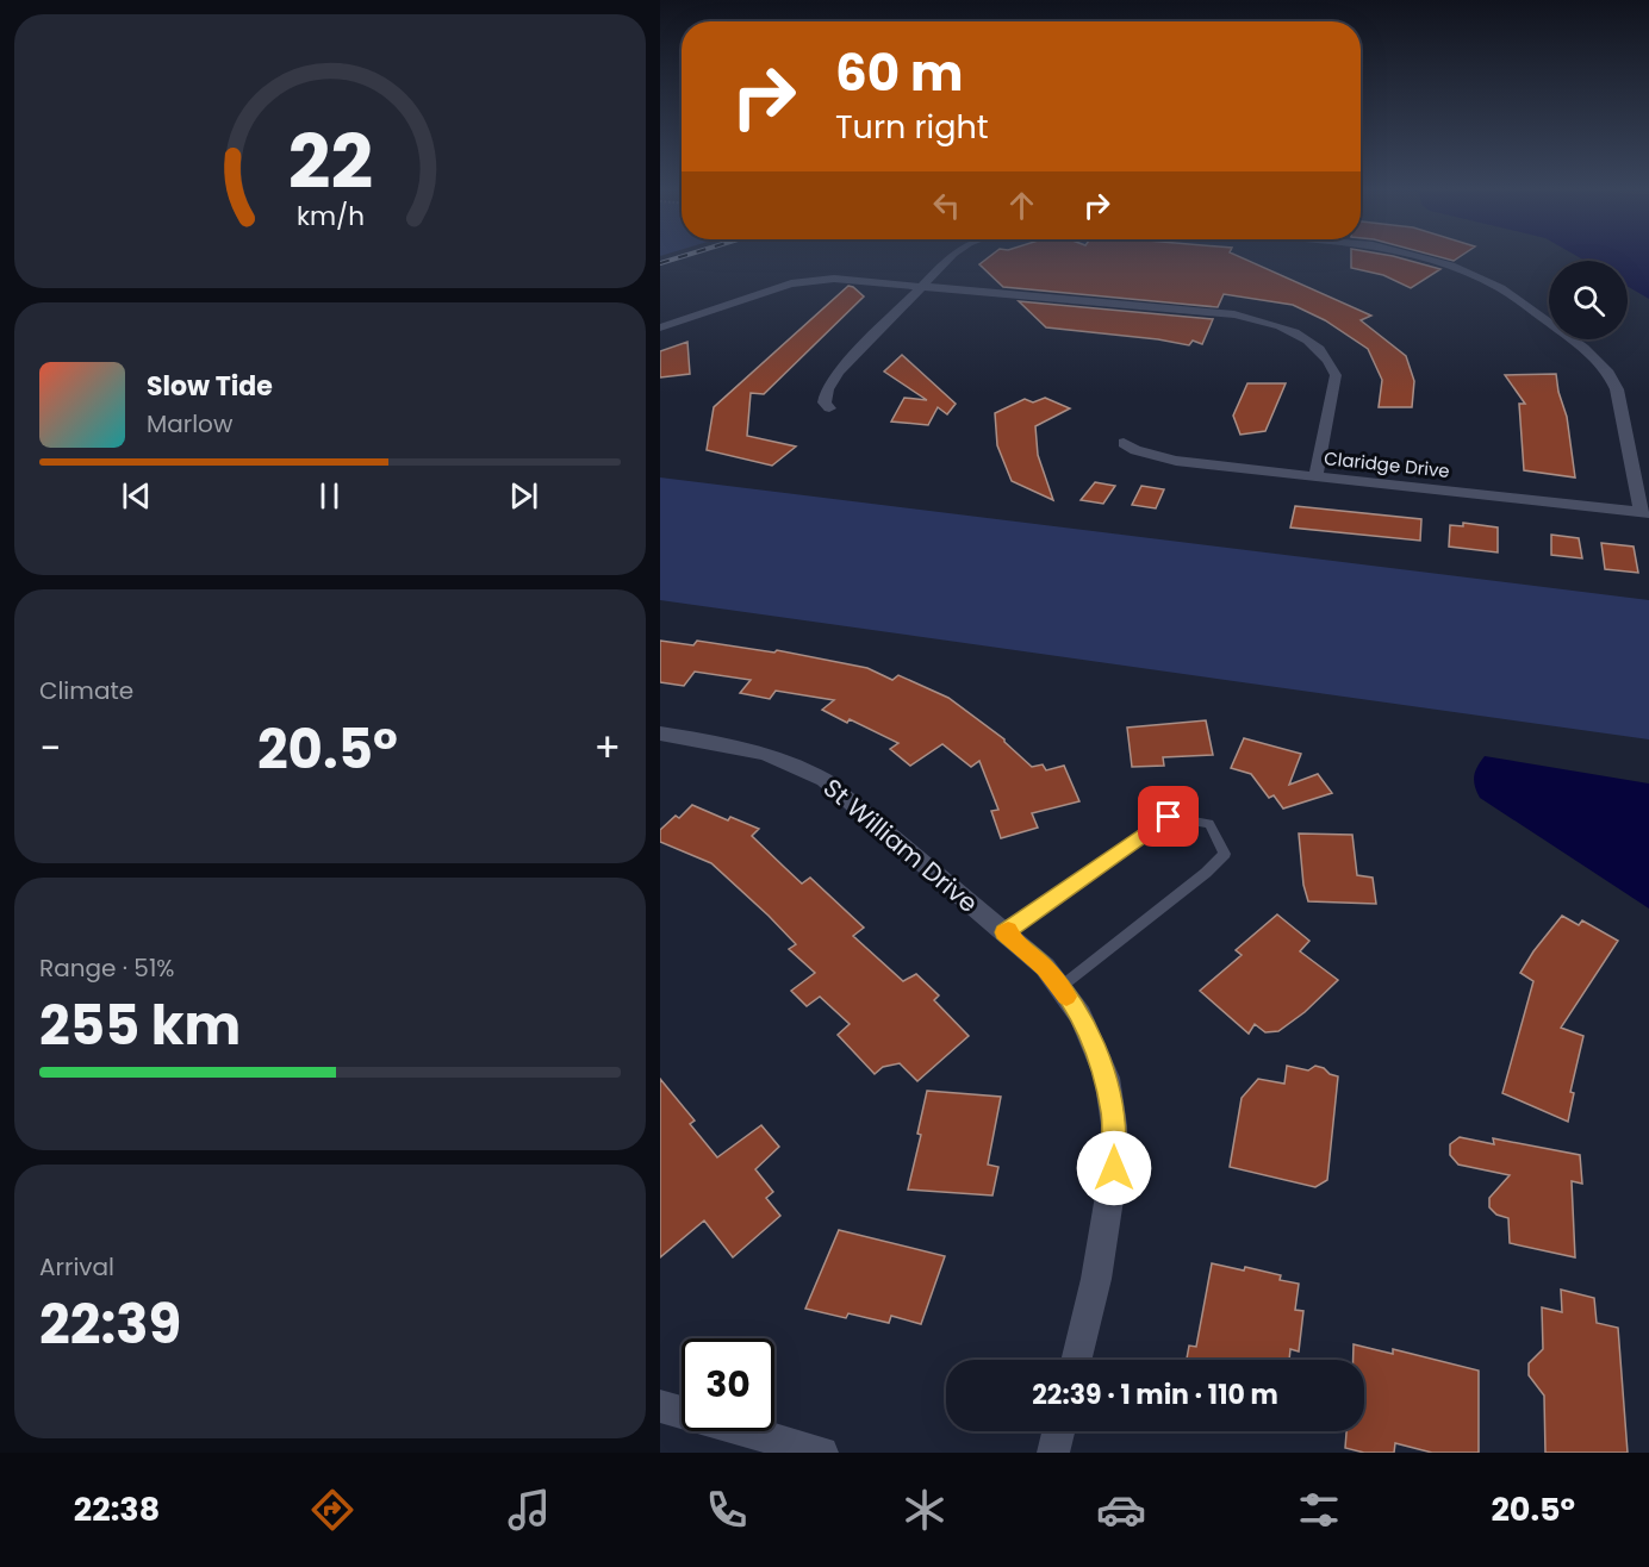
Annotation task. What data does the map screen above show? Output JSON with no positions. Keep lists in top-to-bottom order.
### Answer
{
  "streets": {
    "street": ["Claridge Drive", "St William Drive"]
  },
  "page": {
    "turn": ["60 m", "Turn right"],
    "song": ["Slow Tide", "Marlow"],
    "tile": [
      "Climate",
      ["Range · 51%", "255 km"],
      ["Arrival", "22:39"]
    ],
    "heat": ["−", "20.5°", "+"],
    "limit": "30",
    "trip": "22:39 · 1 min · 110 m",
    "tabs": ["22:38", "20.5°"],
    "gauge": ["22", "km/h"]
  }
}
